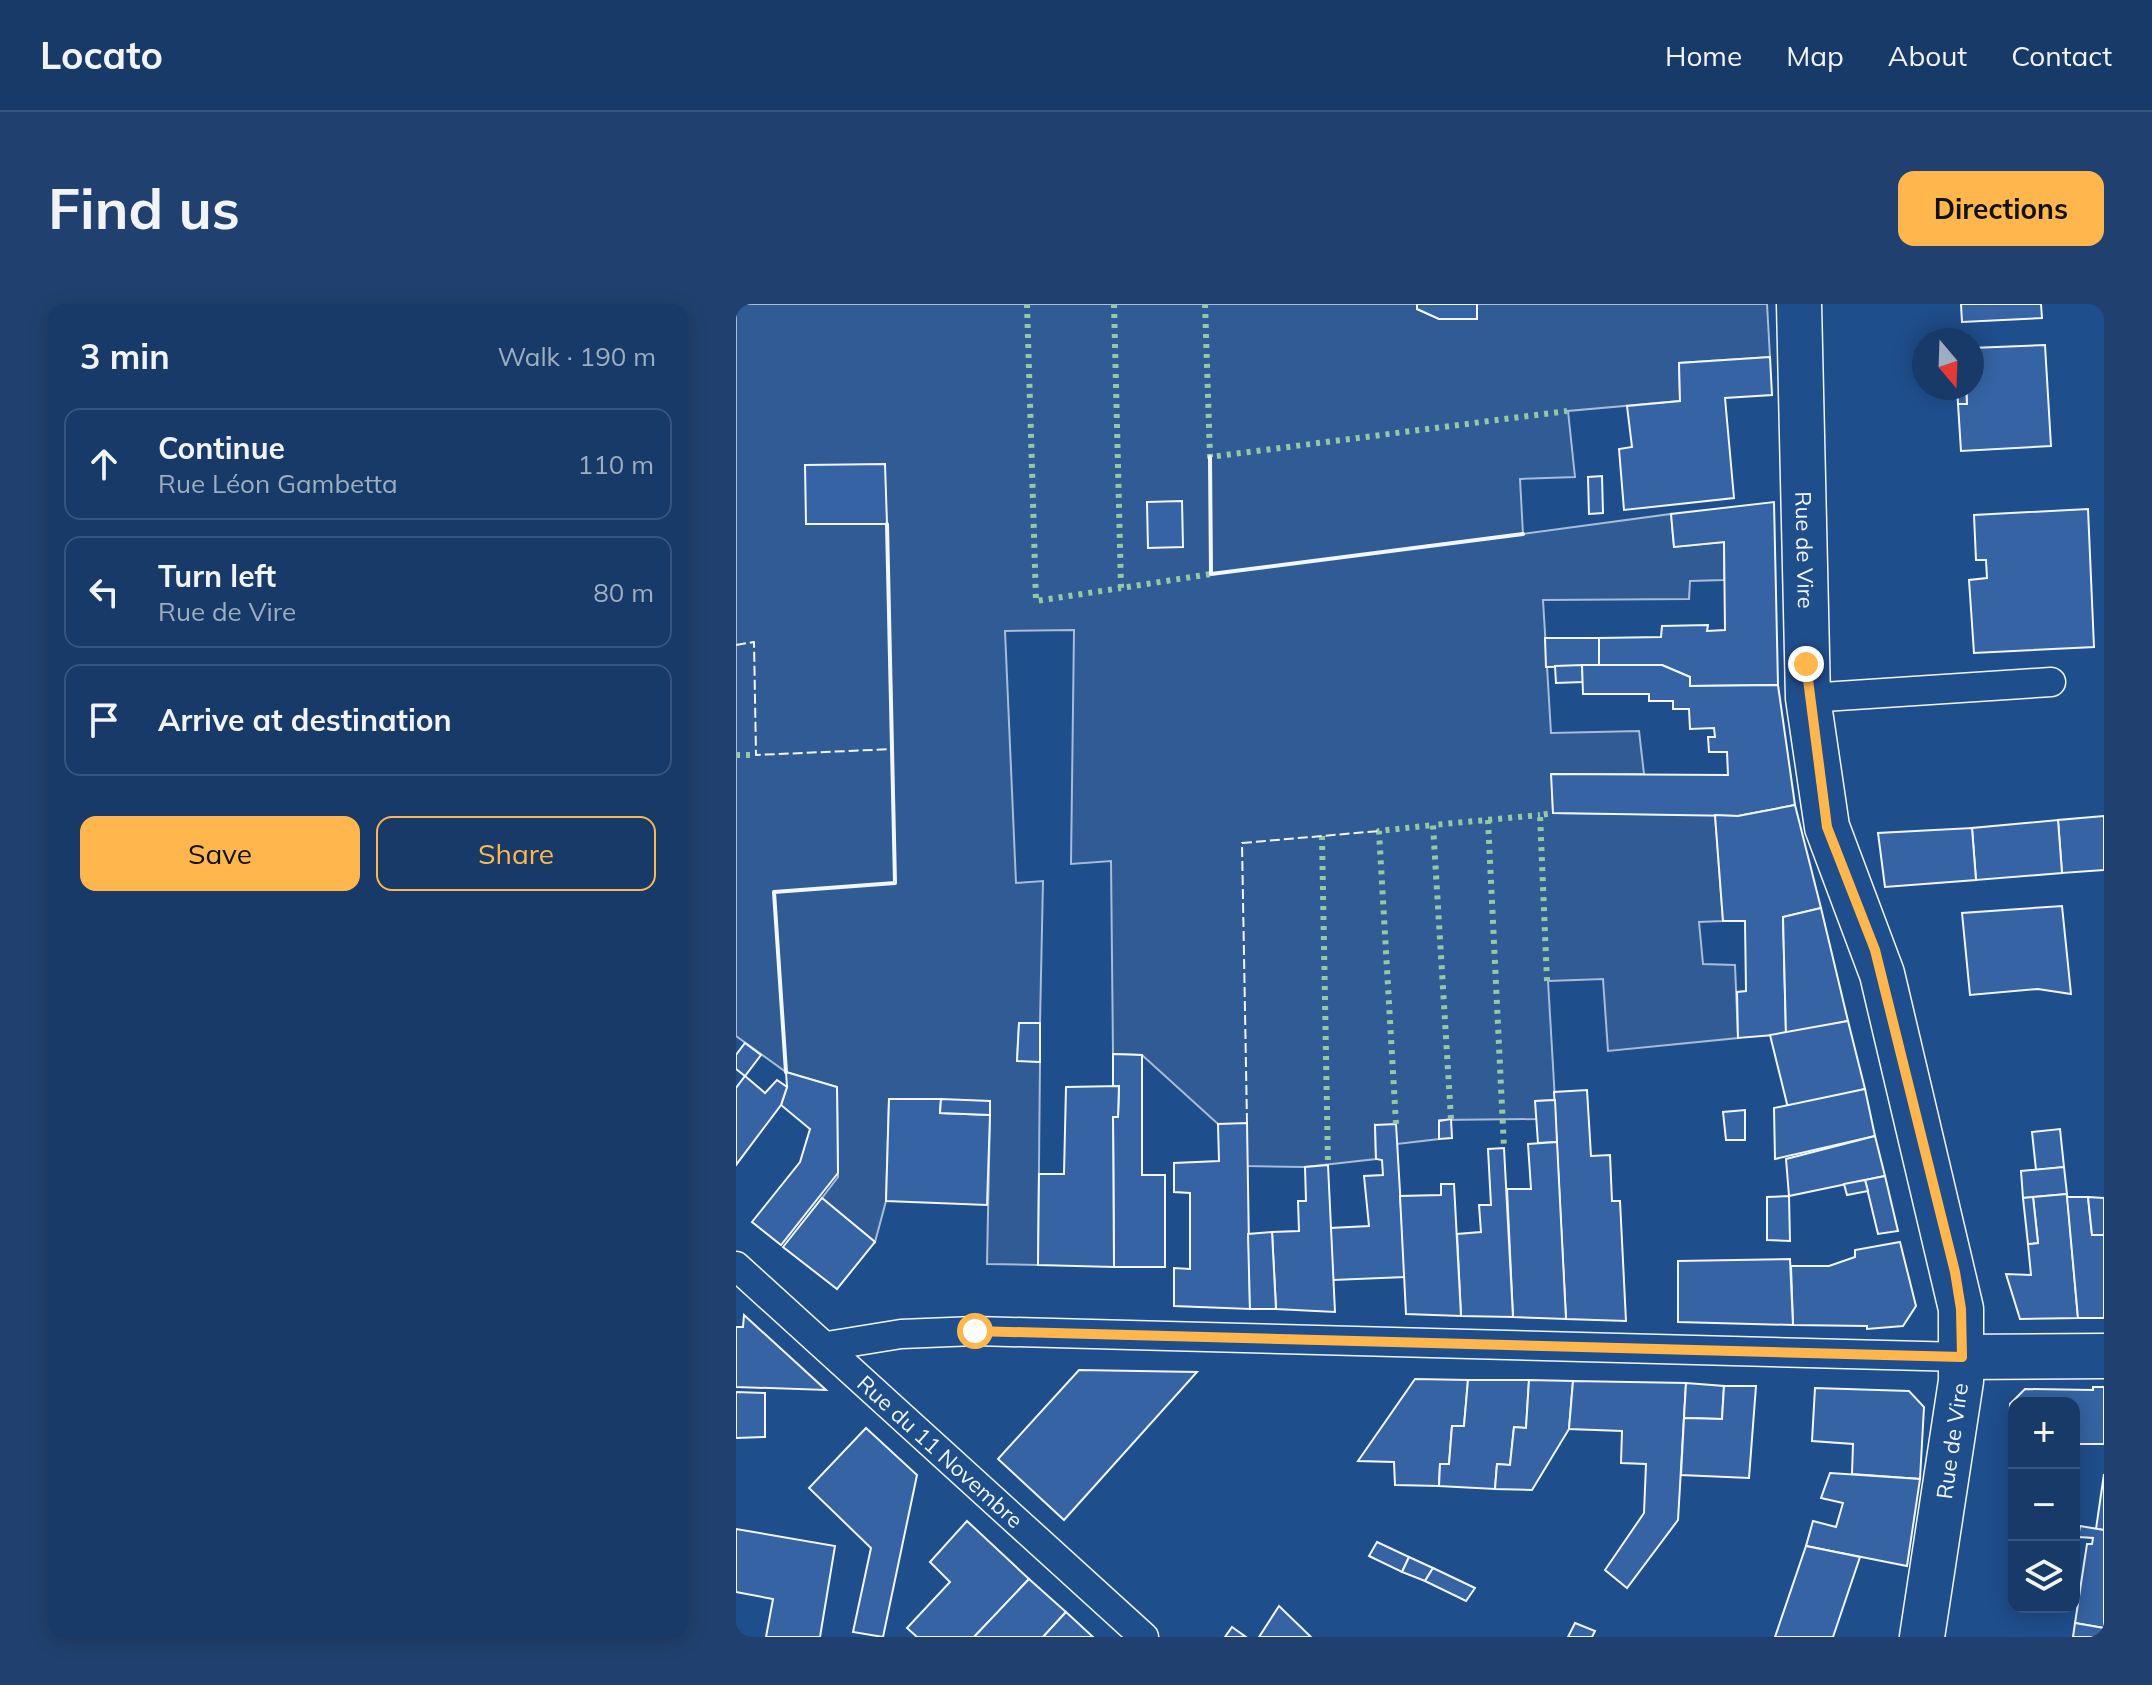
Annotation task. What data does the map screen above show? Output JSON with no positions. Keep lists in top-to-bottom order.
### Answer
{
  "streets": {
    "street": ["Rue de Vire"],
    "lane": ["Rue du 11 Novembre"]
  },
  "north": "bottom",
  "page": {
    "header": "Locato",
    "nav": [
      "Home",
      "Map",
      "About",
      "Contact"
    ],
    "buttons": [
      "Directions",
      ["Save", "Share"]
    ],
    "title": "Find us",
    "heading": ["3 min", "Walk · 190 m"],
    "list": [
      ["Continue", "Rue Léon Gambetta", "110 m"],
      ["Turn left", "Rue de Vire", "80 m"],
      "Arrive at destination"
    ],
    "map_buttons": ["+", "−"]
  }
}
